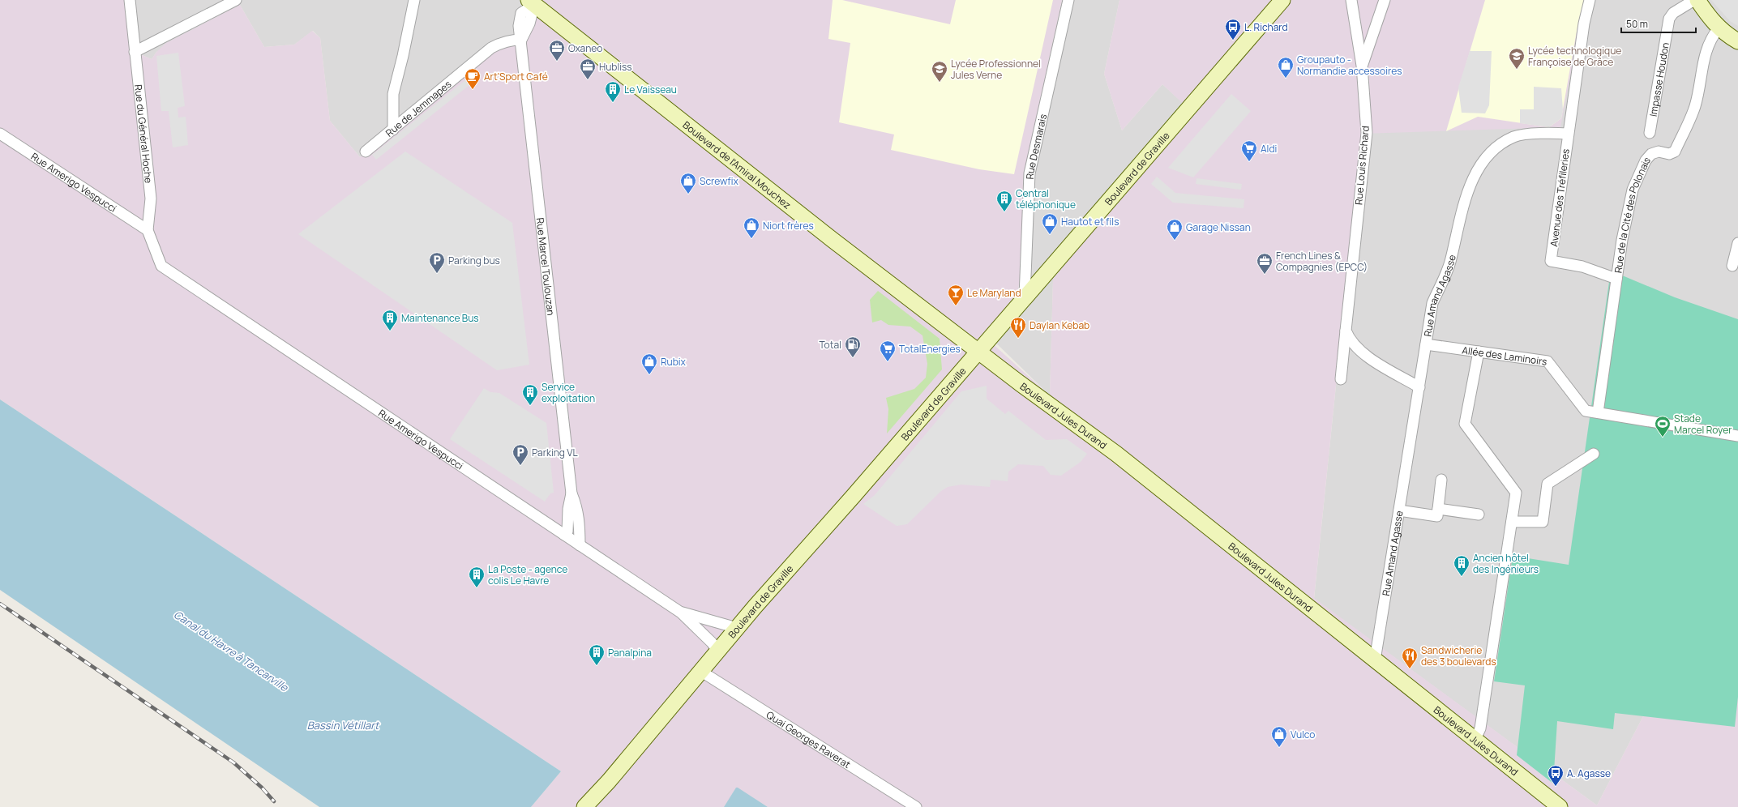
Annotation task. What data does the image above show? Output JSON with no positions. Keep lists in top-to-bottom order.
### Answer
{
  "streets": {
    "main road": ["Boulevard de l'Amiral Mouchez", "Boulevard de Graville", "Boulevard Jules Durand"],
    "street": [
      "Impasse Houdon",
      "Rue de Jemmapes",
      "Rue du Général Hoche",
      "Rue Desmarais",
      "Rue Louis Richard",
      "Rue Amerigo Vespucci",
      "Avenue des Tréfileries",
      "Rue de la Cité des Polonais",
      "Rue Marcel Toulouzan",
      "Rue Amand Agasse",
      "Allée des Laminoirs",
      "Quai Georges Raverat"
    ]
  },
  "crossings": [
    ["Rue de Jemmapes", "Rue Marcel Toulouzan"],
    ["Rue du Général Hoche", "Rue Amerigo Vespucci"],
    ["Rue Desmarais", "Boulevard de Graville"],
    ["Boulevard de l'Amiral Mouchez", "Boulevard de Graville"],
    ["Boulevard de l'Amiral Mouchez", "Boulevard Jules Durand"],
    ["Boulevard de Graville", "Rue Amerigo Vespucci"],
    ["Boulevard de Graville", "Boulevard Jules Durand"],
    ["Boulevard de Graville", "Quai Georges Raverat"],
    ["Rue Amerigo Vespucci", "Rue Marcel Toulouzan"],
    ["Avenue des Tréfileries", "Rue de la Cité des Polonais"],
    ["Avenue des Tréfileries", "Rue Amand Agasse"],
    ["Rue de la Cité des Polonais", "Allée des Laminoirs"],
    ["Rue Amand Agasse", "Allée des Laminoirs"],
    ["Rue Amand Agasse", "Boulevard Jules Durand"]
  ],
  "water": ["Canal du Havre à Tancarville", "Bassin Vétillart"],
  "places": {
    "bus stop": ["L. Richard", "A. Agasse"],
    "office": ["Oxaneo", "Hubliss", "French Lines & Compagnies (EPCC)"],
    "school or university": ["Lycée technologique Françoise de Grâce", "Lycée Professionnel Jules Verne"],
    "shop": [
      "Groupauto - Normandie accessoires",
      "Screwfix",
      "Hautot et fils",
      "Niort frères",
      "Garage Nissan",
      "Rubix",
      "Vulco"
    ],
    "cafe": ["Art'Sport Café"],
    "building": [
      "Le Vaisseau",
      "Central téléphonique",
      "Maintenance Bus",
      "Service exploitation",
      "Ancien hôtel des Ingénieurs",
      "La Poste - agence colis Le Havre",
      "Panalpina"
    ],
    "supermarket": ["Aldi", "TotalEnergies"],
    "parking": ["Parking bus", "Parking VL"],
    "bar": ["Le Maryland"],
    "restaurant": ["Daylan Kebab", "Sandwicherie des 3 boulevards"],
    "fuel station": ["Total"],
    "sports": ["Stade Marcel Royer"]
  },
  "scale_bar": "50 m"
}
